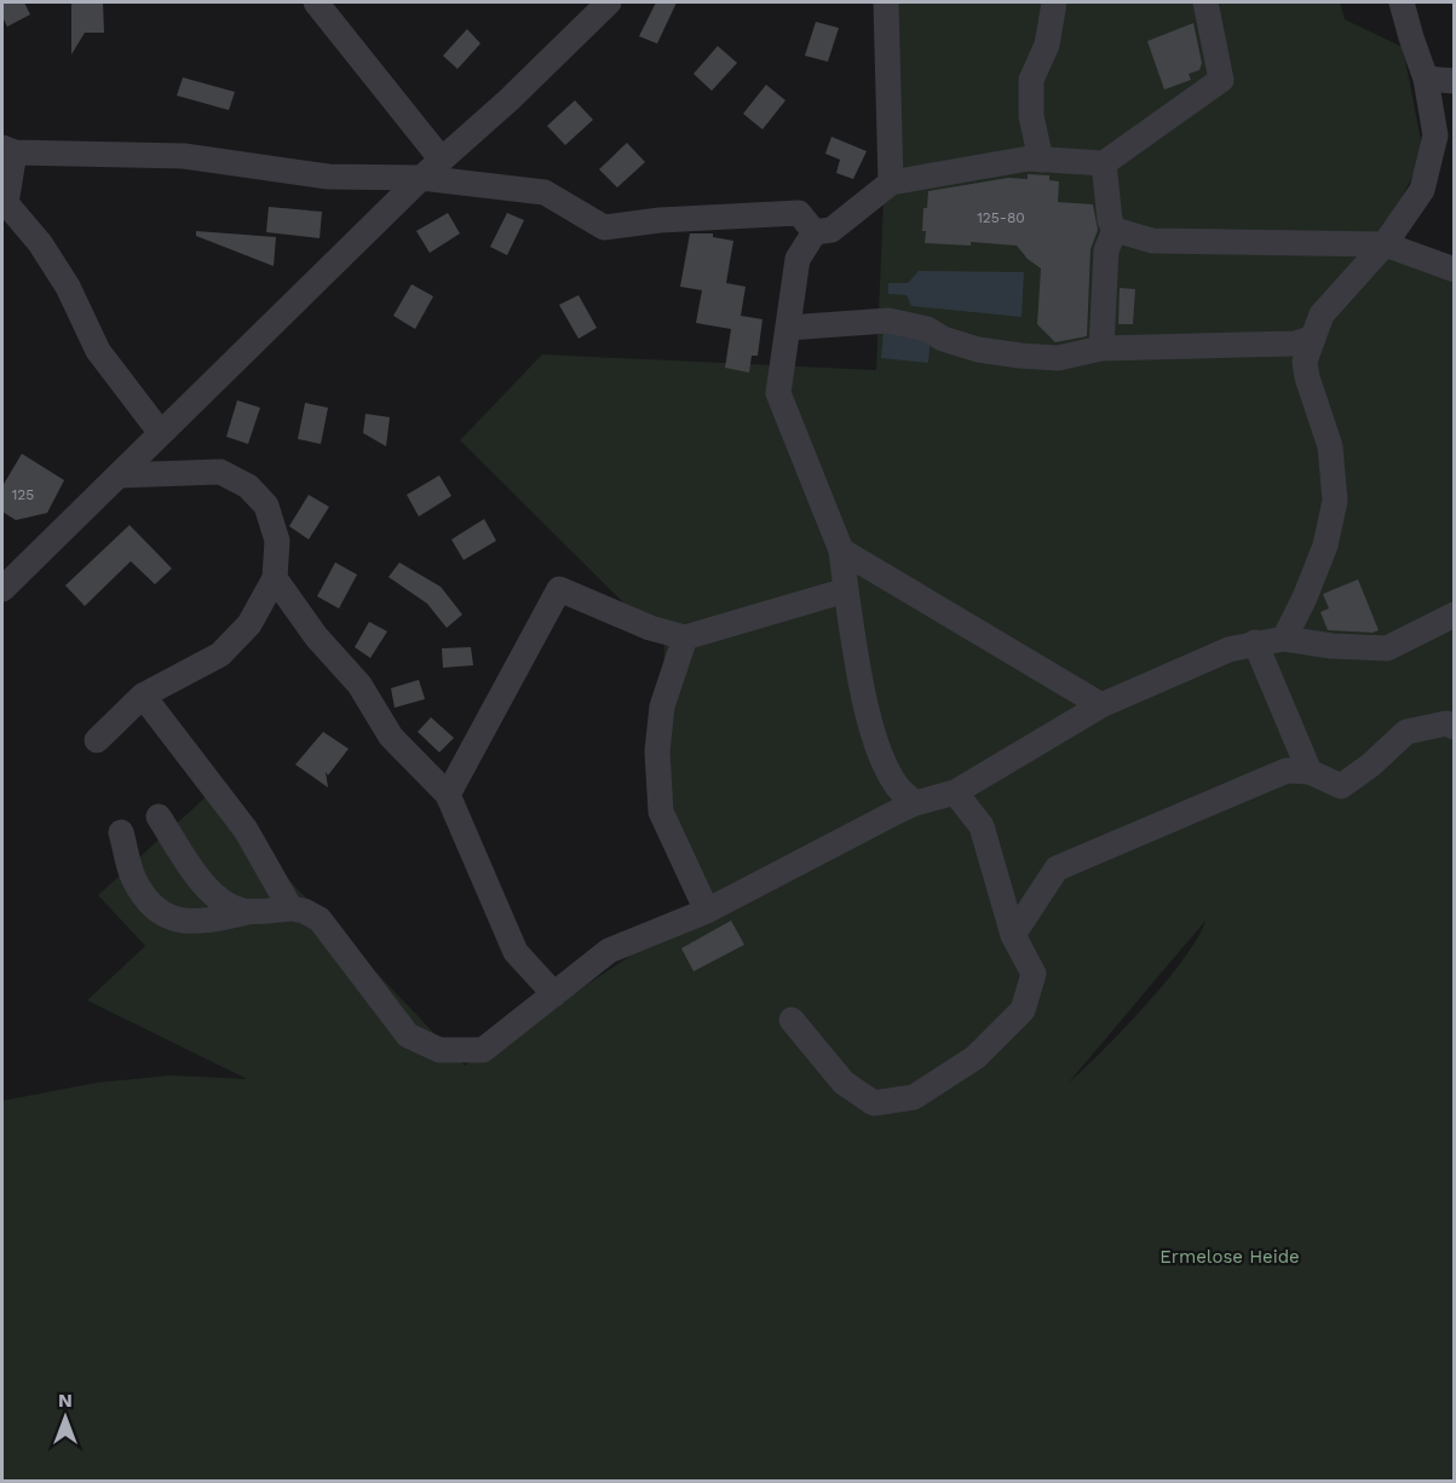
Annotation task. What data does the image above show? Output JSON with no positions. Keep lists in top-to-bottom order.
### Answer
{
  "parks": ["Ermelose Heide"],
  "house_numbers": ["125-80", "125"],
  "north": "top"
}
